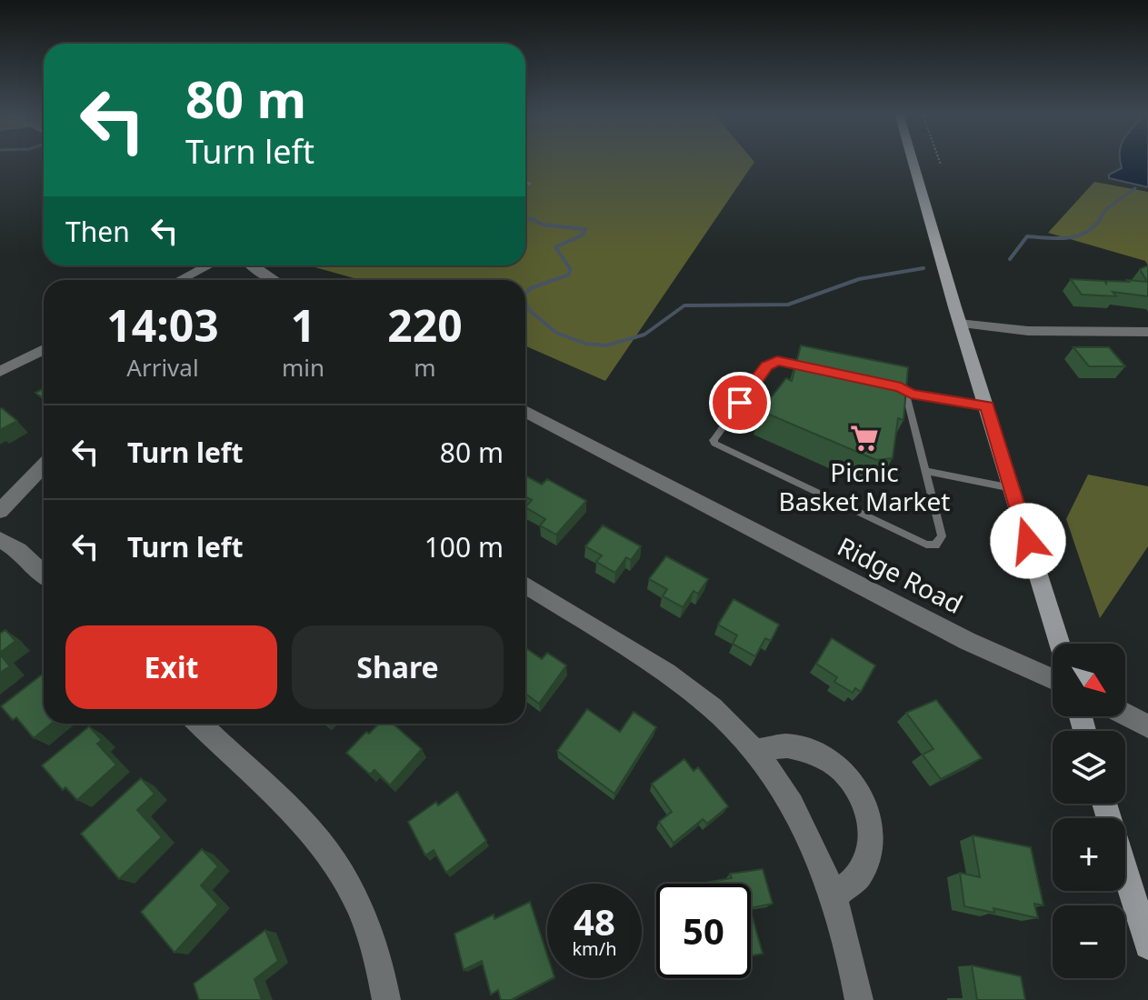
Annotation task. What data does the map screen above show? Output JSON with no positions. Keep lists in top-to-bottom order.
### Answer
{
  "streets": {
    "street": ["Ridge Road"]
  },
  "places": {
    "supermarket": ["Picnic Basket Market"]
  },
  "north": "bottom right",
  "page": {
    "turn": ["80 m", "Turn left"],
    "then": "Then",
    "eta": [
      "14:03",
      "Arrival",
      "1",
      "min",
      "220",
      "m"
    ],
    "list": [
      {
        "name": "Turn left",
        "value": "80 m"
      },
      {
        "name": "Turn left",
        "value": "100 m"
      }
    ],
    "buttons": ["Exit", "Share"],
    "map_buttons": ["+", "−"],
    "speed": "48 km/h",
    "limit": "50"
  }
}
